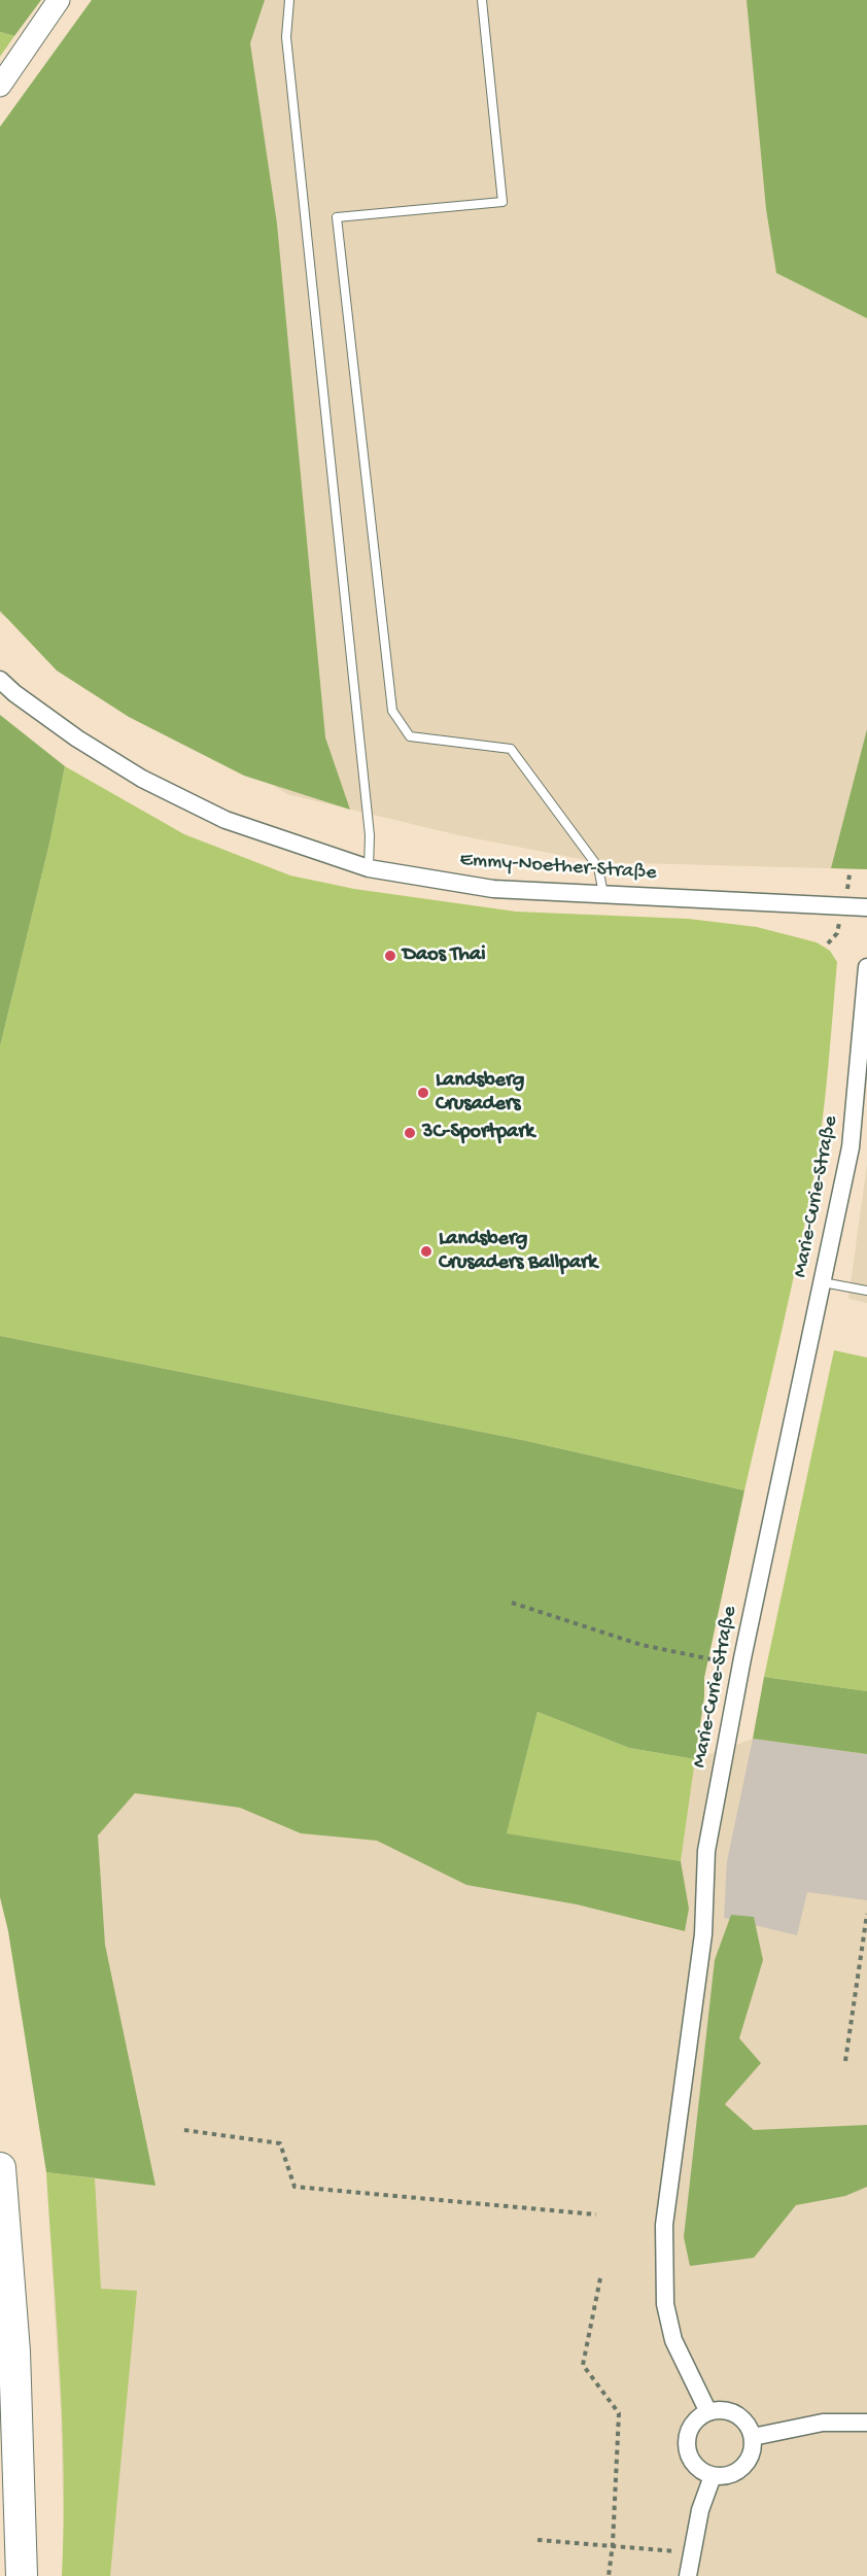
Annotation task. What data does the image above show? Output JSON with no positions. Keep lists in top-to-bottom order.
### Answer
{
  "streets": {
    "street": ["Emmy-Noether-Straße", "Marie-Curie-Straße"]
  },
  "places": [
    "Daos Thai",
    "Landsberg Crusaders",
    "3C-Sportpark",
    "Landsberg Crusaders Ballpark"
  ]
}
